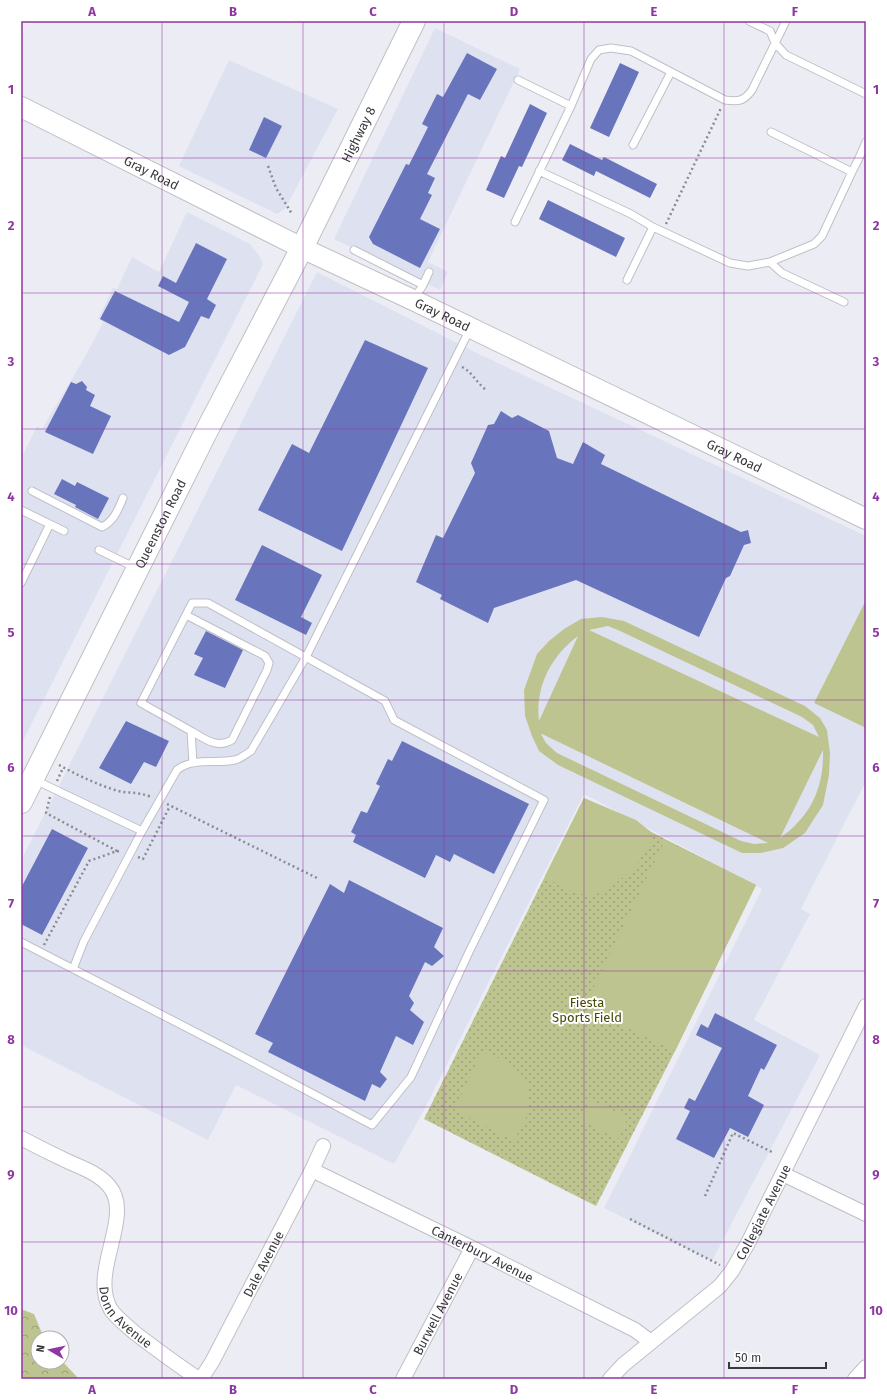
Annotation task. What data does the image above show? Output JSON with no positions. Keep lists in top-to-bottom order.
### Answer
{
  "streets": {
    "main road": ["Highway 8", "Gray Road", "Queenston Road"],
    "street": [
      "Collegiate Avenue",
      "Canterbury Avenue",
      "Dale Avenue",
      "Burwell Avenue",
      "Donn Avenue"
    ]
  },
  "crossings": [
    ["Highway 8", "Gray Road"],
    ["Highway 8", "Queenston Road"],
    ["Gray Road", "Queenston Road"],
    ["Collegiate Avenue", "Canterbury Avenue"],
    ["Canterbury Avenue", "Dale Avenue"],
    ["Canterbury Avenue", "Burwell Avenue"],
    ["Dale Avenue", "Donn Avenue"]
  ],
  "parks": ["Fiesta Sports Field"],
  "scale_bar": "50 m",
  "north": "left",
  "grid": {
    "columns": [
      "A",
      "B",
      "C",
      "D",
      "E",
      "F"
    ],
    "rows": [
      "1",
      "2",
      "3",
      "4",
      "5",
      "6",
      "7",
      "8",
      "9",
      "10"
    ]
  }
}
